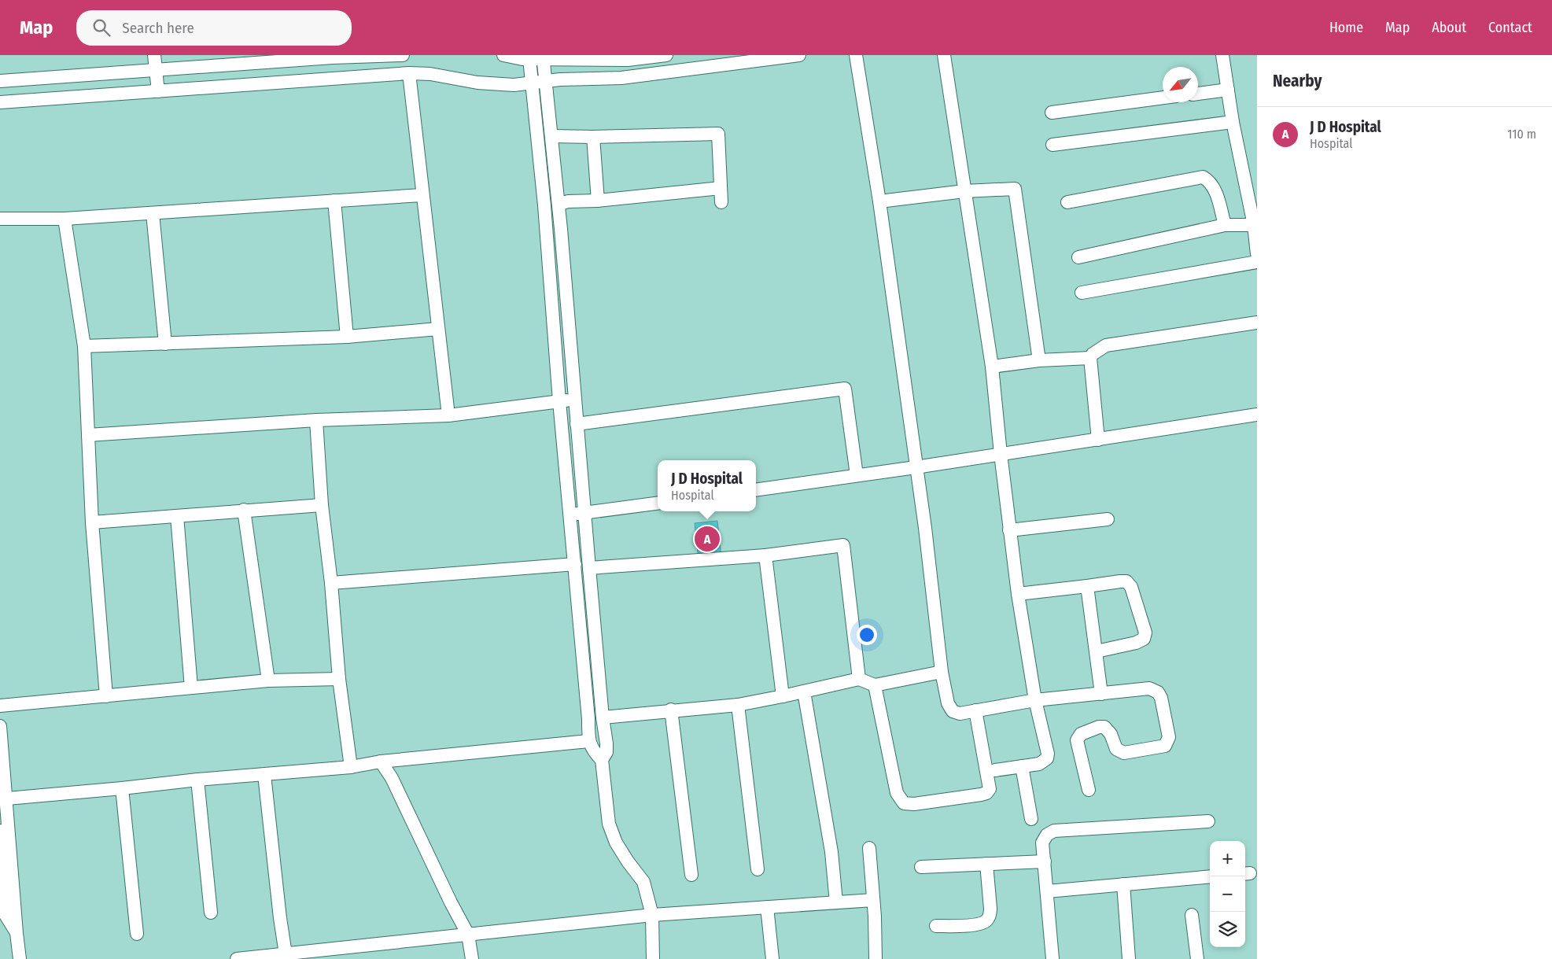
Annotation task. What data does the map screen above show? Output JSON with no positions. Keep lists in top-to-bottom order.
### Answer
{
  "north": "bottom left",
  "page": {
    "header": "Map",
    "search": "Search here",
    "nav": [
      "Home",
      "Map",
      "About",
      "Contact"
    ],
    "heading": "Nearby",
    "list": [
      {
        "mark": "A",
        "name": "J D Hospital",
        "note": "Hospital",
        "value": "110 m"
      }
    ],
    "popup": ["J D Hospital", "Hospital"],
    "pins": "A",
    "map_buttons": ["+", "−"]
  }
}
